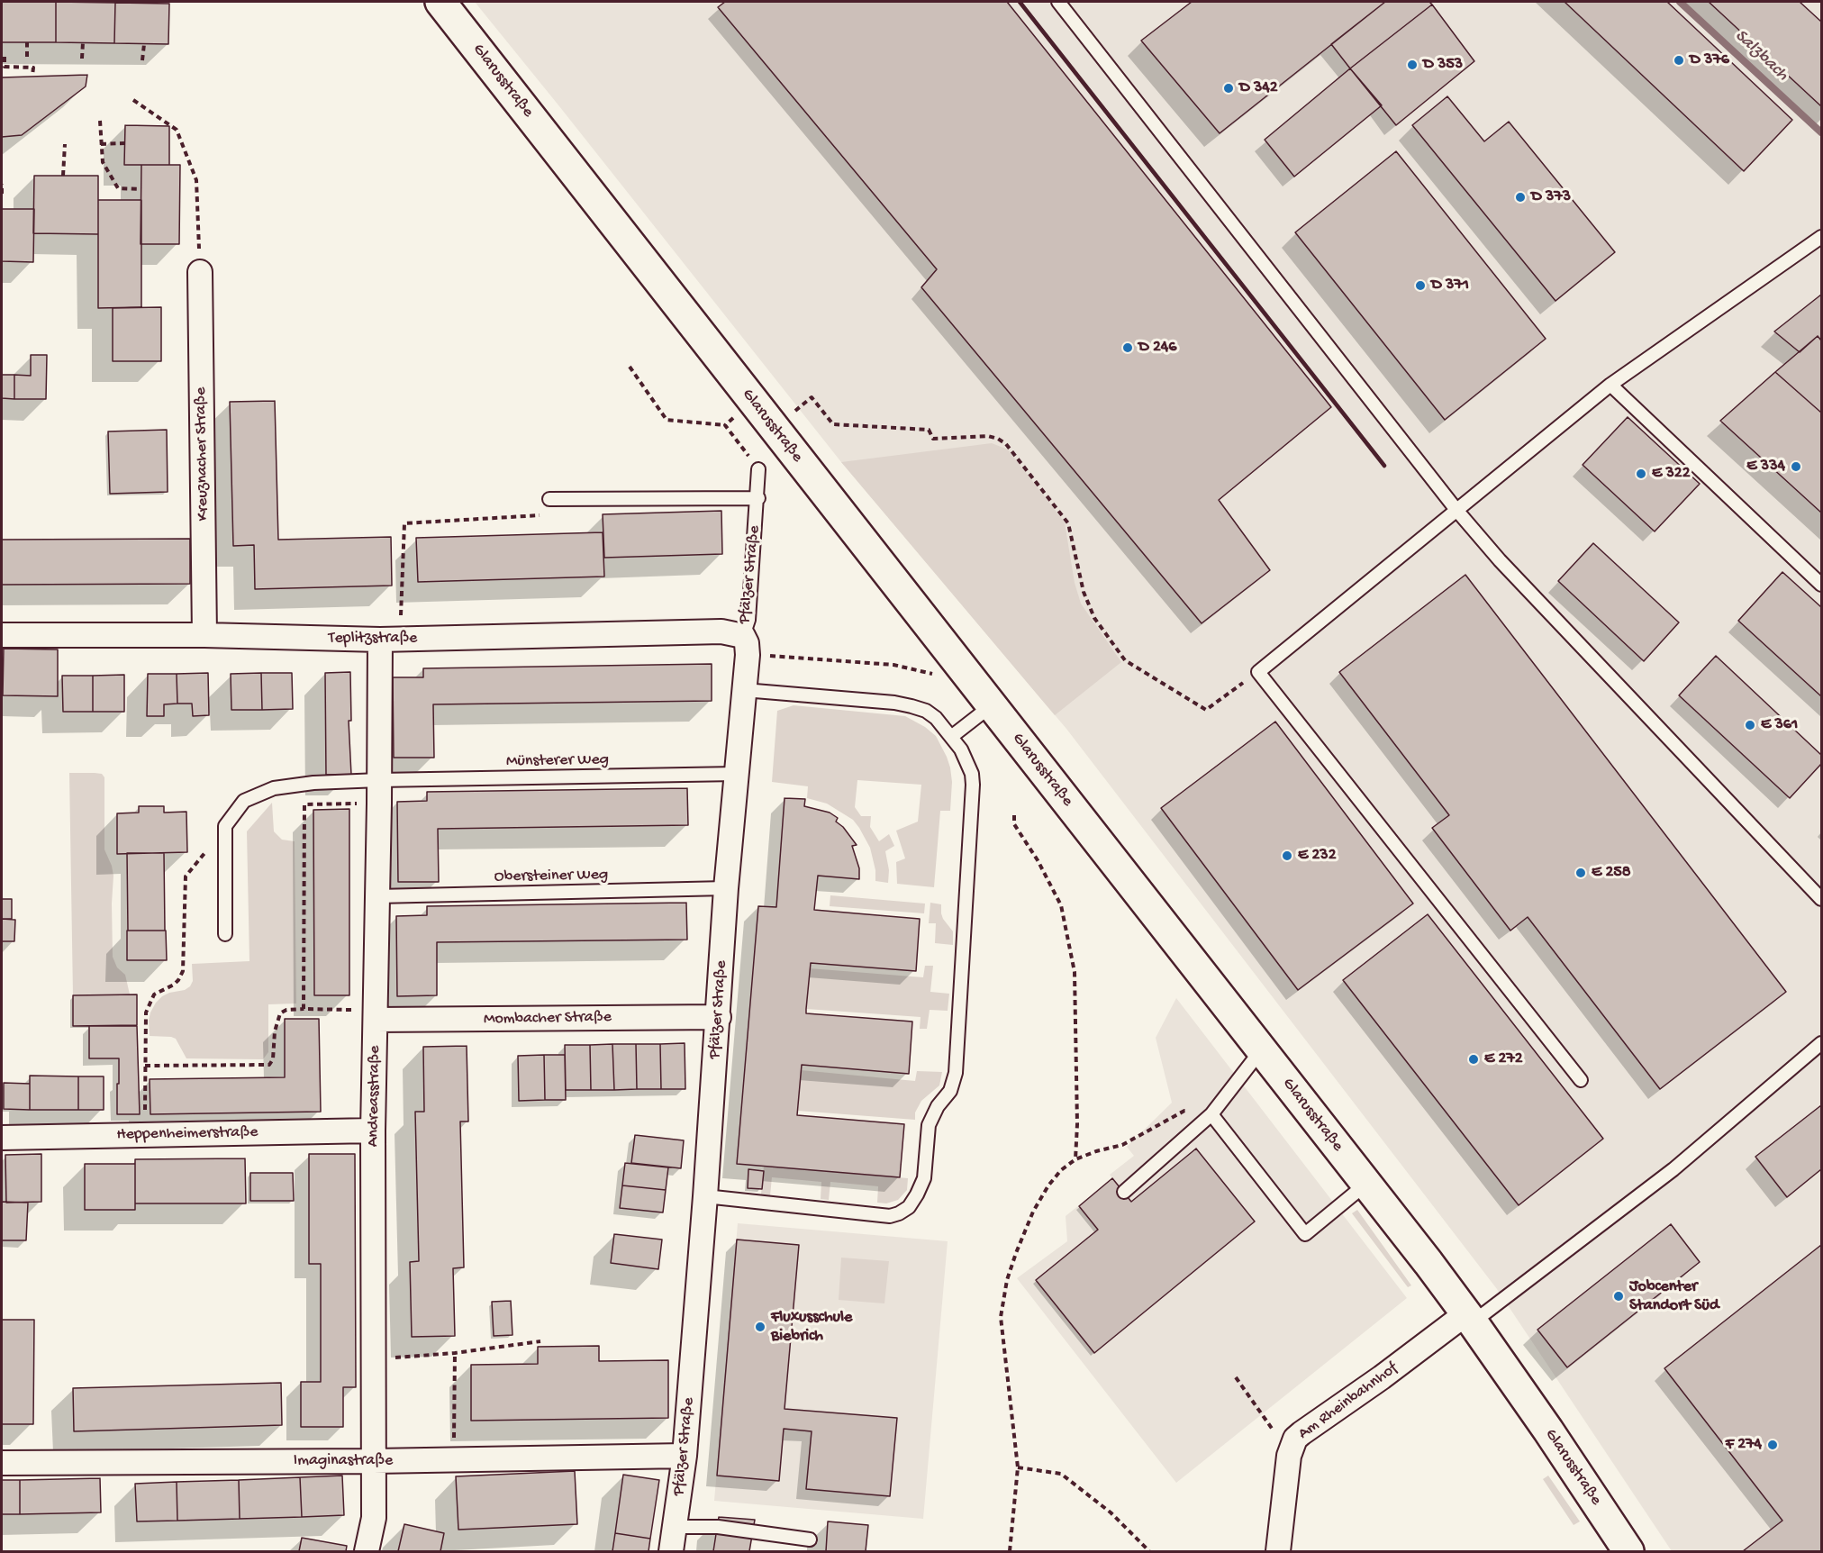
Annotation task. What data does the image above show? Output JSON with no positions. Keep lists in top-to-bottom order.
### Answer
{
  "streets": {
    "street": [
      "Glarusstraße",
      "Kreuznacher Straße",
      "Pfälzer Straße",
      "Teplitzstraße",
      "Mombacher Straße",
      "Andreasstraße",
      "Heppenheimerstraße",
      "Am Rheinbahnhof",
      "Imaginastraße"
    ],
    "lane": ["Münsterer Weg", "Obersteiner Weg"]
  },
  "crossings": [
    ["Glarusstraße", "Am Rheinbahnhof"],
    ["Kreuznacher Straße", "Teplitzstraße"],
    ["Pfälzer Straße", "Teplitzstraße"],
    ["Pfälzer Straße", "Münsterer Weg"],
    ["Pfälzer Straße", "Obersteiner Weg"],
    ["Pfälzer Straße", "Mombacher Straße"],
    ["Pfälzer Straße", "Imaginastraße"],
    ["Teplitzstraße", "Andreasstraße"],
    ["Münsterer Weg", "Andreasstraße"],
    ["Obersteiner Weg", "Andreasstraße"],
    ["Mombacher Straße", "Andreasstraße"],
    ["Andreasstraße", "Heppenheimerstraße"],
    ["Andreasstraße", "Imaginastraße"]
  ],
  "water": ["Salzbach"],
  "places": [
    "D 376",
    "D 353",
    "D 342",
    "D 373",
    "D 371",
    "D 246",
    "E 334",
    "E 322",
    "E 361",
    "E 232",
    "E 258",
    "E 272",
    "Jobcenter Standort Süd",
    "Fluxusschule Biebrich",
    "F 274"
  ]
}
